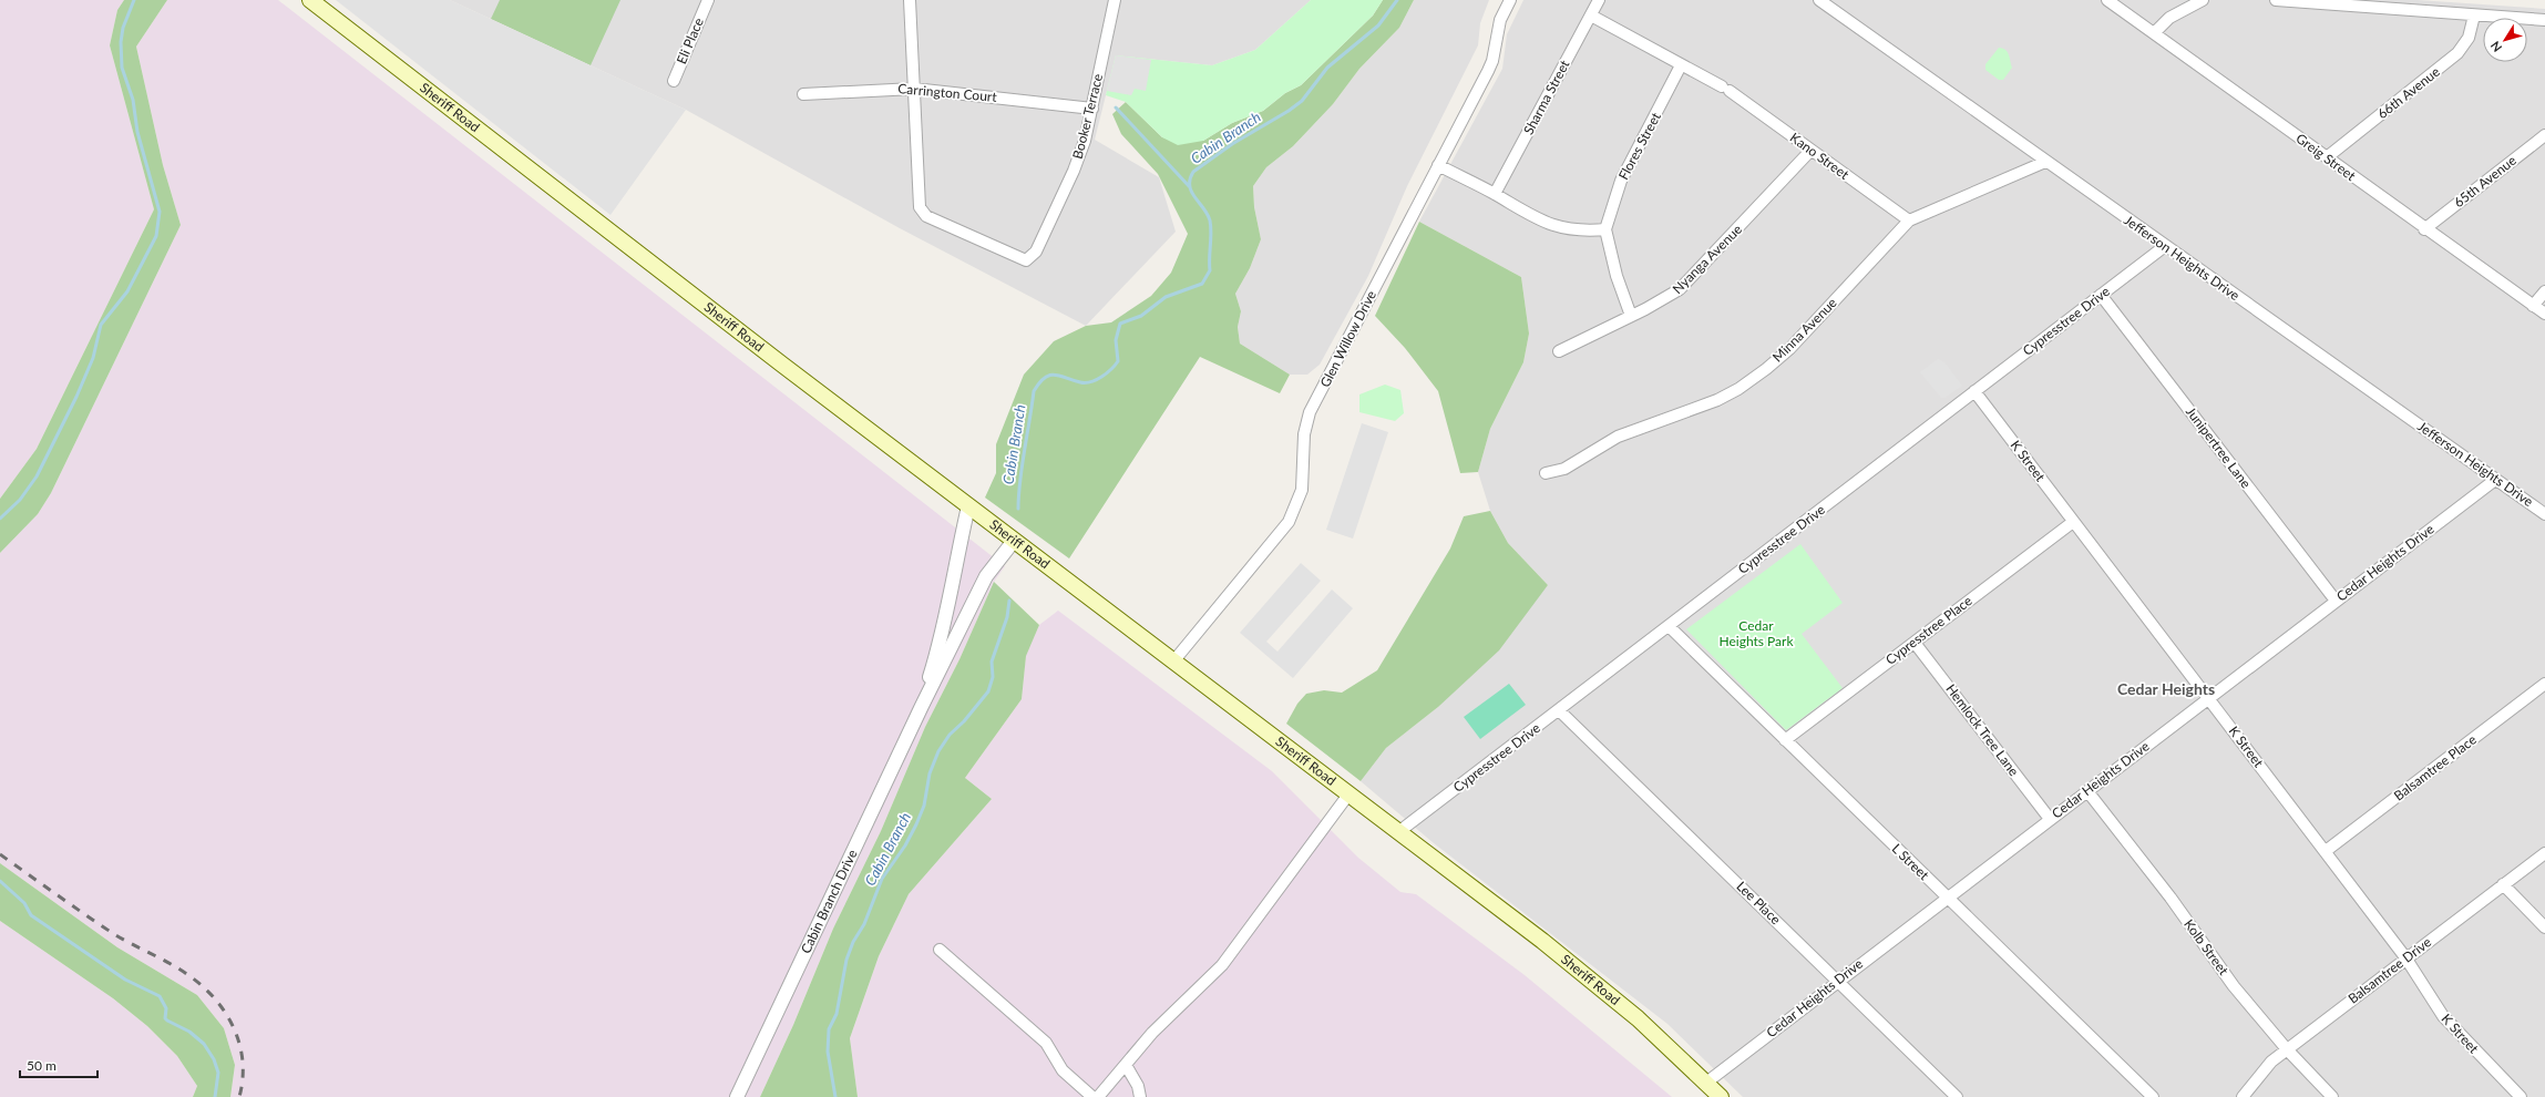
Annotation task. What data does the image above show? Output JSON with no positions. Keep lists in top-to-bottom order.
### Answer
{
  "streets": {
    "main road": ["Sheriff Road"],
    "street": [
      "Eli Place",
      "Carrington Court",
      "66th Avenue",
      "Sharma Street",
      "Booker Terrace",
      "Flores Street",
      "Kano Street",
      "Greig Street",
      "65th Avenue",
      "Jefferson Heights Drive",
      "Nyanga Avenue",
      "Cypresstree Drive",
      "Minna Avenue",
      "Glen Willow Drive",
      "Junipertree Lane",
      "K Street",
      "Cedar Heights Drive",
      "Cypresstree Place",
      "Hemlock Tree Lane",
      "Balsamtree Place",
      "L Street",
      "Cabin Branch Drive",
      "Lee Place",
      "Kolb Street",
      "Balsamtree Drive"
    ]
  },
  "crossings": [
    ["Carrington Court", "Booker Terrace"],
    ["66th Avenue", "Greig Street"],
    ["Sharma Street", "Kano Street"],
    ["Sheriff Road", "Cypresstree Drive"],
    ["Sheriff Road", "Glen Willow Drive"],
    ["Sheriff Road", "Cedar Heights Drive"],
    ["Sheriff Road", "Cabin Branch Drive"],
    ["Flores Street", "Kano Street"],
    ["Kano Street", "Nyanga Avenue"],
    ["Kano Street", "Minna Avenue"],
    ["Greig Street", "65th Avenue"],
    ["Jefferson Heights Drive", "Cypresstree Drive"],
    ["Jefferson Heights Drive", "Minna Avenue"],
    ["Jefferson Heights Drive", "Cedar Heights Drive"],
    ["Cypresstree Drive", "Junipertree Lane"],
    ["Cypresstree Drive", "K Street"],
    ["Cypresstree Drive", "L Street"],
    ["Cypresstree Drive", "Lee Place"],
    ["Junipertree Lane", "Cedar Heights Drive"],
    ["K Street", "Cedar Heights Drive"],
    ["K Street", "Cypresstree Place"],
    ["K Street", "Balsamtree Place"],
    ["K Street", "Balsamtree Drive"],
    ["Cedar Heights Drive", "Hemlock Tree Lane"],
    ["Cedar Heights Drive", "L Street"],
    ["Cedar Heights Drive", "Lee Place"],
    ["Cedar Heights Drive", "Kolb Street"],
    ["Cypresstree Place", "Hemlock Tree Lane"],
    ["Cypresstree Place", "L Street"],
    ["Kolb Street", "Balsamtree Drive"]
  ],
  "districts": ["Cedar Heights"],
  "water": ["Cabin Branch"],
  "parks": ["Cedar Heights Park"],
  "scale_bar": "50 m",
  "north": "bottom left"
}
